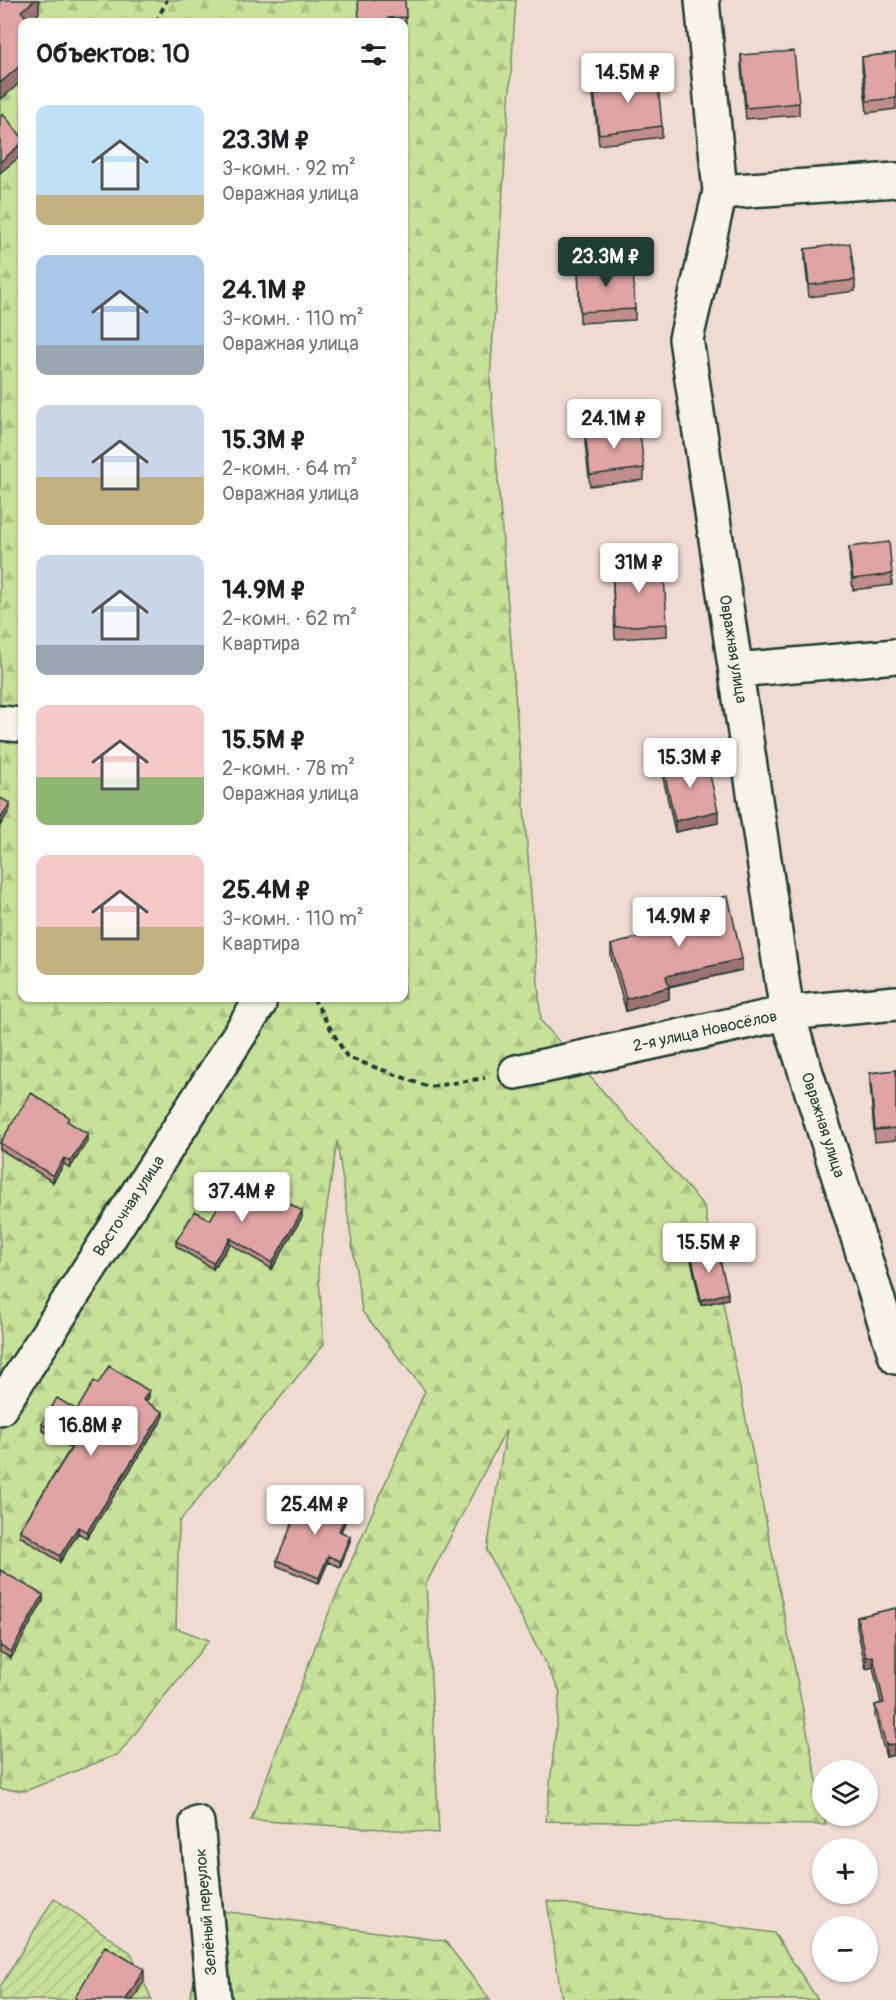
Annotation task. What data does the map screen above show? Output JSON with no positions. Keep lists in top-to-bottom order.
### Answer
{
  "streets": {
    "street": [
      "Овражная улица",
      "2-я улица Новосёлов",
      "Восточная улица",
      "Зелёный переулок"
    ]
  },
  "crossings": [
    ["Овражная улица", "2-я улица Новосёлов"]
  ],
  "page": {
    "heading": "Объектов: 10",
    "price": [
      "14.5M ₽",
      "23.3M ₽",
      "24.1M ₽",
      "31M ₽",
      "15.3M ₽",
      "14.9M ₽",
      "37.4M ₽",
      "15.5M ₽",
      "16.8M ₽",
      "25.4M ₽"
    ],
    "list": [
      {
        "name": "23.3M ₽",
        "note": "3-комн. · 92 m² · Овражная улица"
      },
      {
        "name": "24.1M ₽",
        "note": "3-комн. · 110 m² · Овражная улица"
      },
      {
        "name": "15.3M ₽",
        "note": "2-комн. · 64 m² · Овражная улица"
      },
      {
        "name": "14.9M ₽",
        "note": "2-комн. · 62 m² · Квартира"
      },
      {
        "name": "15.5M ₽",
        "note": "2-комн. · 78 m² · Овражная улица"
      },
      {
        "name": "25.4M ₽",
        "note": "3-комн. · 110 m² · Квартира"
      }
    ],
    "map_buttons": ["+", "−"]
  }
}
